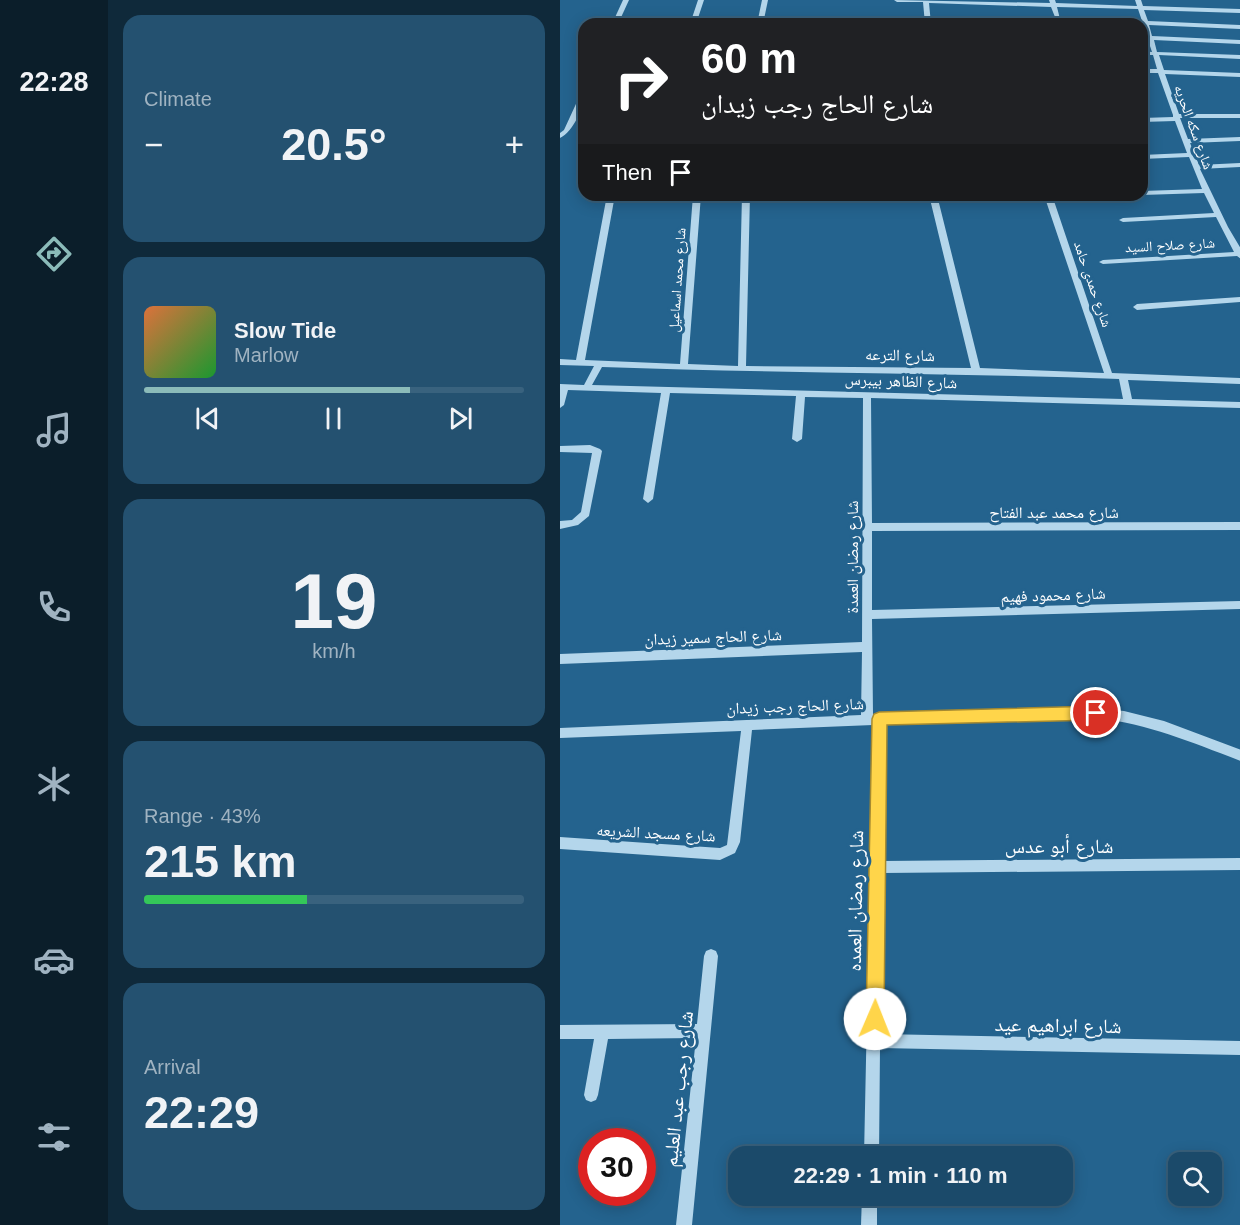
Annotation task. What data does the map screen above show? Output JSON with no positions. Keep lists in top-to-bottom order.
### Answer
{
  "streets": {
    "street": [
      "شارع سكه الحريه",
      "شارع صلاح السيد",
      "شارع محمد اسماعيل",
      "شارع حمدى حامد",
      "شارع الترعه",
      "شارع الظاهر بيبرس",
      "شارع محمد عبد الفتاح",
      "شارع رمضان العمدة",
      "شارع محمود فهيم",
      "شارع الحاج سمير زيدان",
      "شارع الحاج رجب زيدان",
      "شارع مسجد الشريعه",
      "شارع أبو عدس",
      "شارع رمضان العمده",
      "شارع ابراهيم عيد",
      "شارع رجب عبد العليم"
    ]
  },
  "crossings": [
    ["شارع سكه الحريه", "شارع صلاح السيد"],
    ["شارع محمد اسماعيل", "شارع الترعه"],
    ["شارع حمدى حامد", "شارع الترعه"],
    ["شارع الظاهر بيبرس", "شارع رمضان العمدة"],
    ["شارع محمد عبد الفتاح", "شارع رمضان العمدة"],
    ["شارع رمضان العمدة", "شارع محمود فهيم"],
    ["شارع رمضان العمدة", "شارع الحاج سمير زيدان"],
    ["شارع رمضان العمدة", "شارع الحاج رجب زيدان"],
    ["شارع رمضان العمدة", "شارع رمضان العمده"],
    ["شارع الحاج رجب زيدان", "شارع مسجد الشريعه"],
    ["شارع الحاج رجب زيدان", "شارع رمضان العمده"],
    ["شارع أبو عدس", "شارع رمضان العمده"],
    ["شارع رمضان العمده", "شارع ابراهيم عيد"]
  ],
  "page": {
    "tabs": "22:28",
    "tile": [
      "Climate",
      ["19", "km/h"],
      ["Range · 43%", "215 km"],
      ["Arrival", "22:29"]
    ],
    "turn": ["60 m", "شارع الحاج رجب زيدان"],
    "heat": ["−", "20.5°", "+"],
    "then": "Then",
    "song": ["Slow Tide", "Marlow"],
    "limit": "30",
    "trip": "22:29 · 1 min · 110 m"
  }
}
